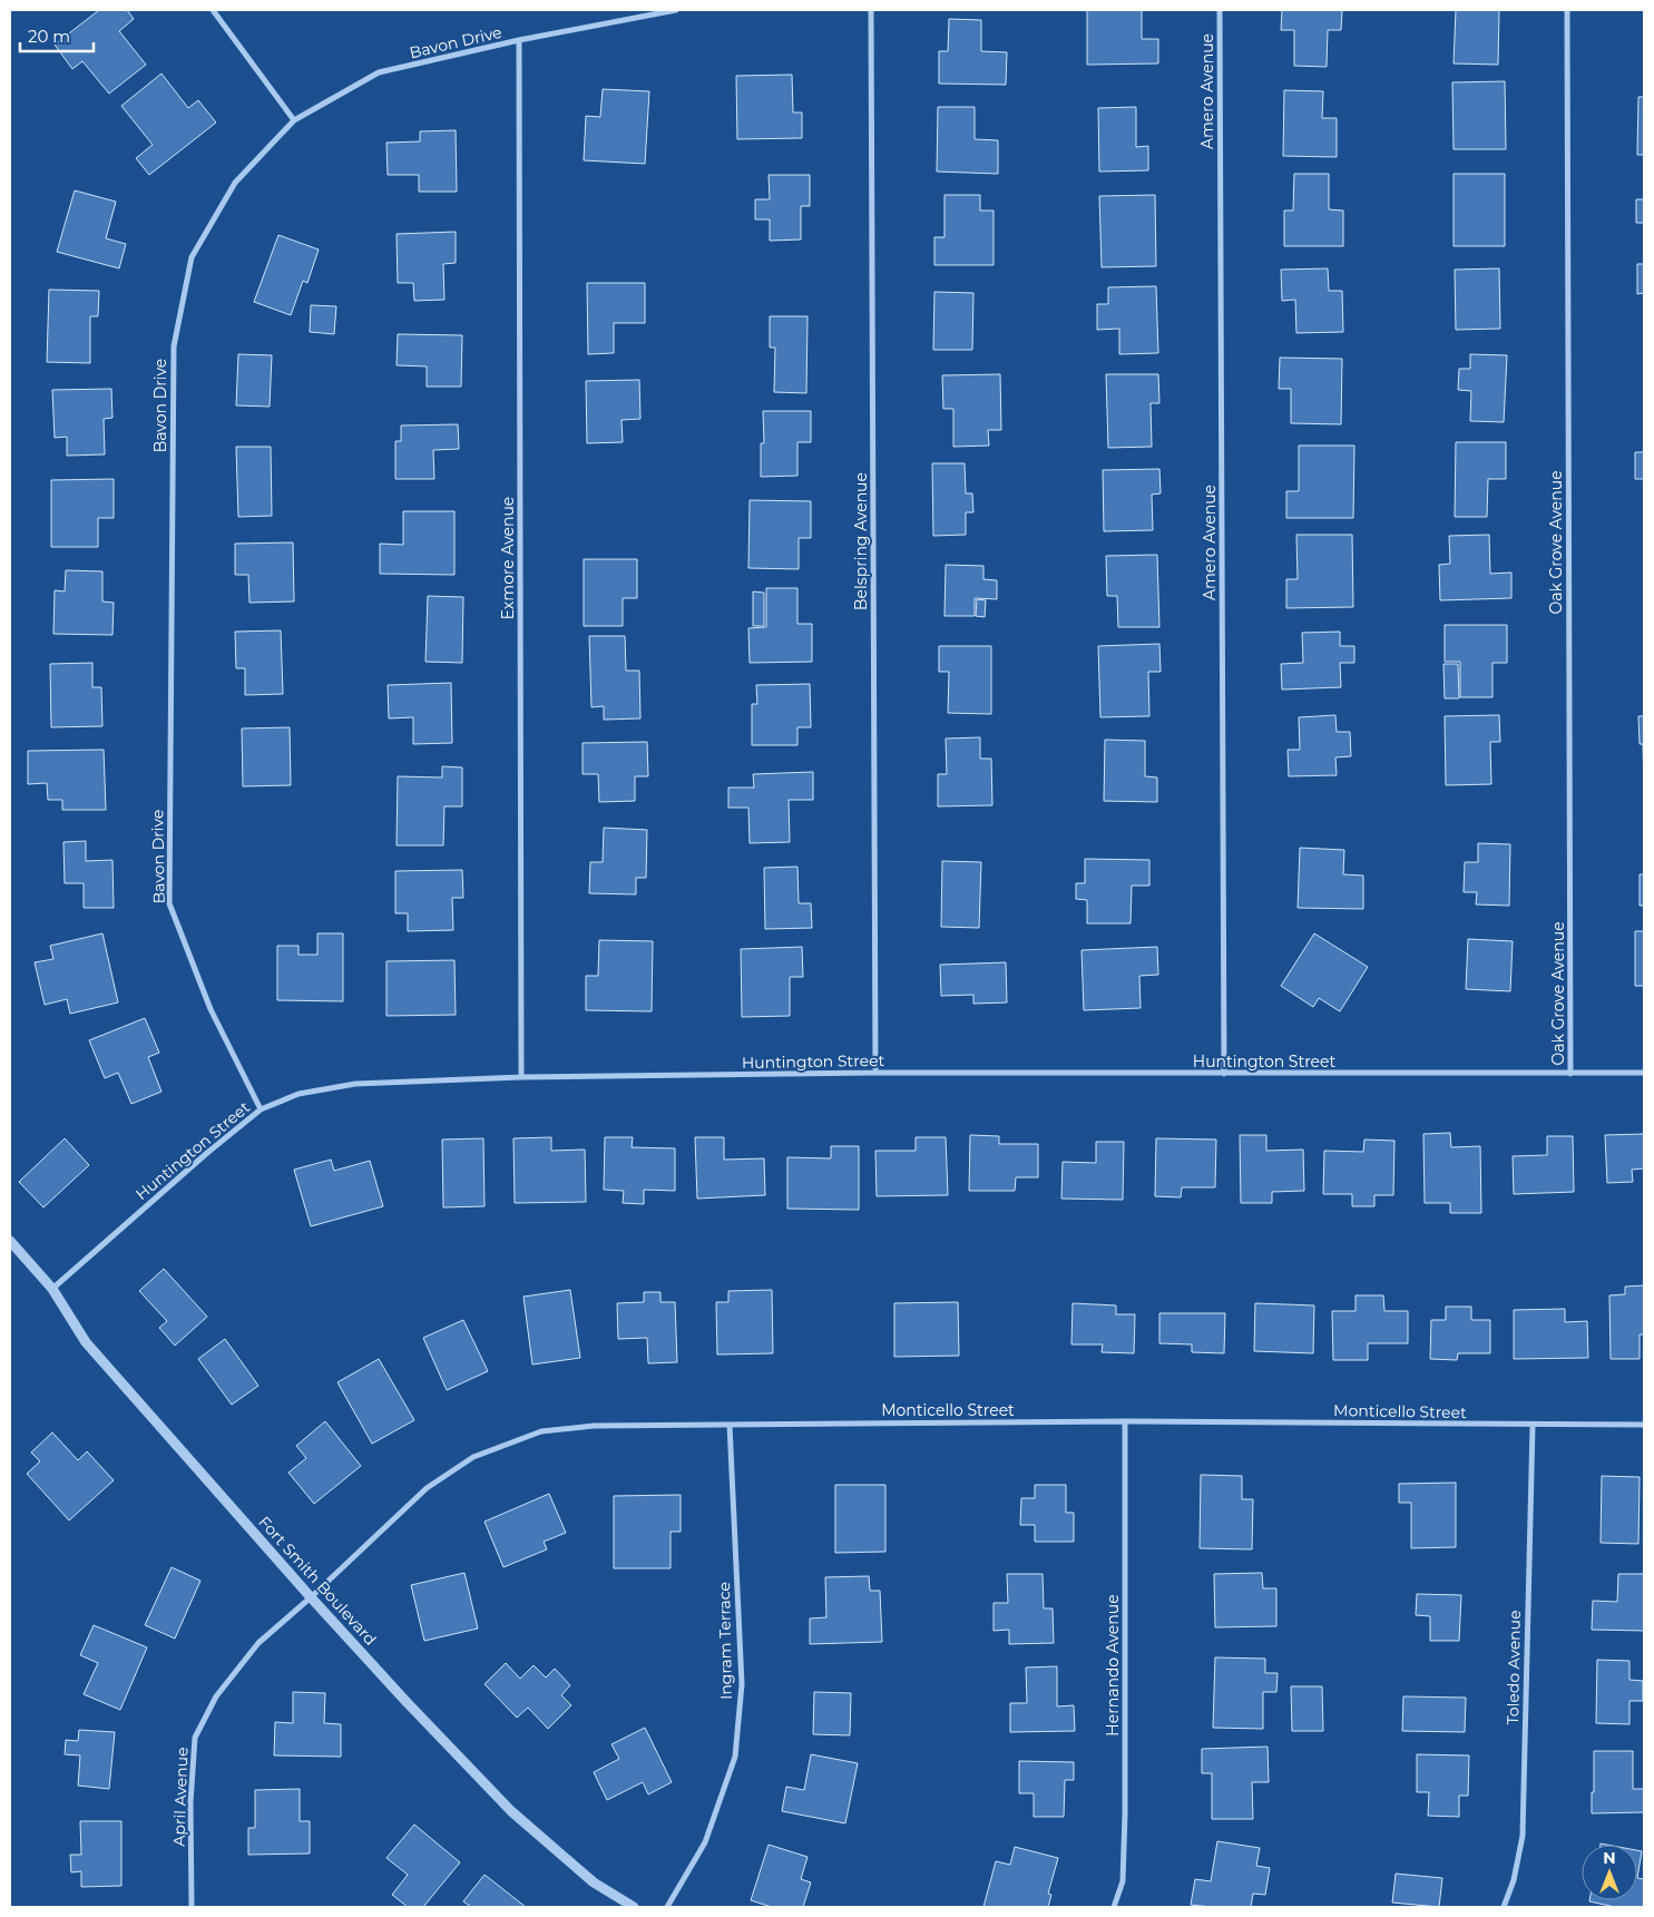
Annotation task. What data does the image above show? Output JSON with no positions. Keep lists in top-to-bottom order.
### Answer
{
  "streets": {
    "street": [
      "Bavon Drive",
      "Amero Avenue",
      "Belspring Avenue",
      "Oak Grove Avenue",
      "Exmore Avenue",
      "Huntington Street",
      "Monticello Street",
      "Fort Smith Boulevard",
      "Ingram Terrace",
      "Hernando Avenue",
      "Toledo Avenue",
      "April Avenue"
    ]
  },
  "crossings": [
    ["Bavon Drive", "Exmore Avenue"],
    ["Bavon Drive", "Huntington Street"],
    ["Amero Avenue", "Huntington Street"],
    ["Belspring Avenue", "Huntington Street"],
    ["Oak Grove Avenue", "Huntington Street"],
    ["Exmore Avenue", "Huntington Street"],
    ["Huntington Street", "Fort Smith Boulevard"],
    ["Monticello Street", "Fort Smith Boulevard"],
    ["Monticello Street", "Ingram Terrace"],
    ["Monticello Street", "Hernando Avenue"],
    ["Monticello Street", "Toledo Avenue"],
    ["Monticello Street", "April Avenue"],
    ["Fort Smith Boulevard", "April Avenue"]
  ],
  "scale_bar": "20 m",
  "north": "top"
}
